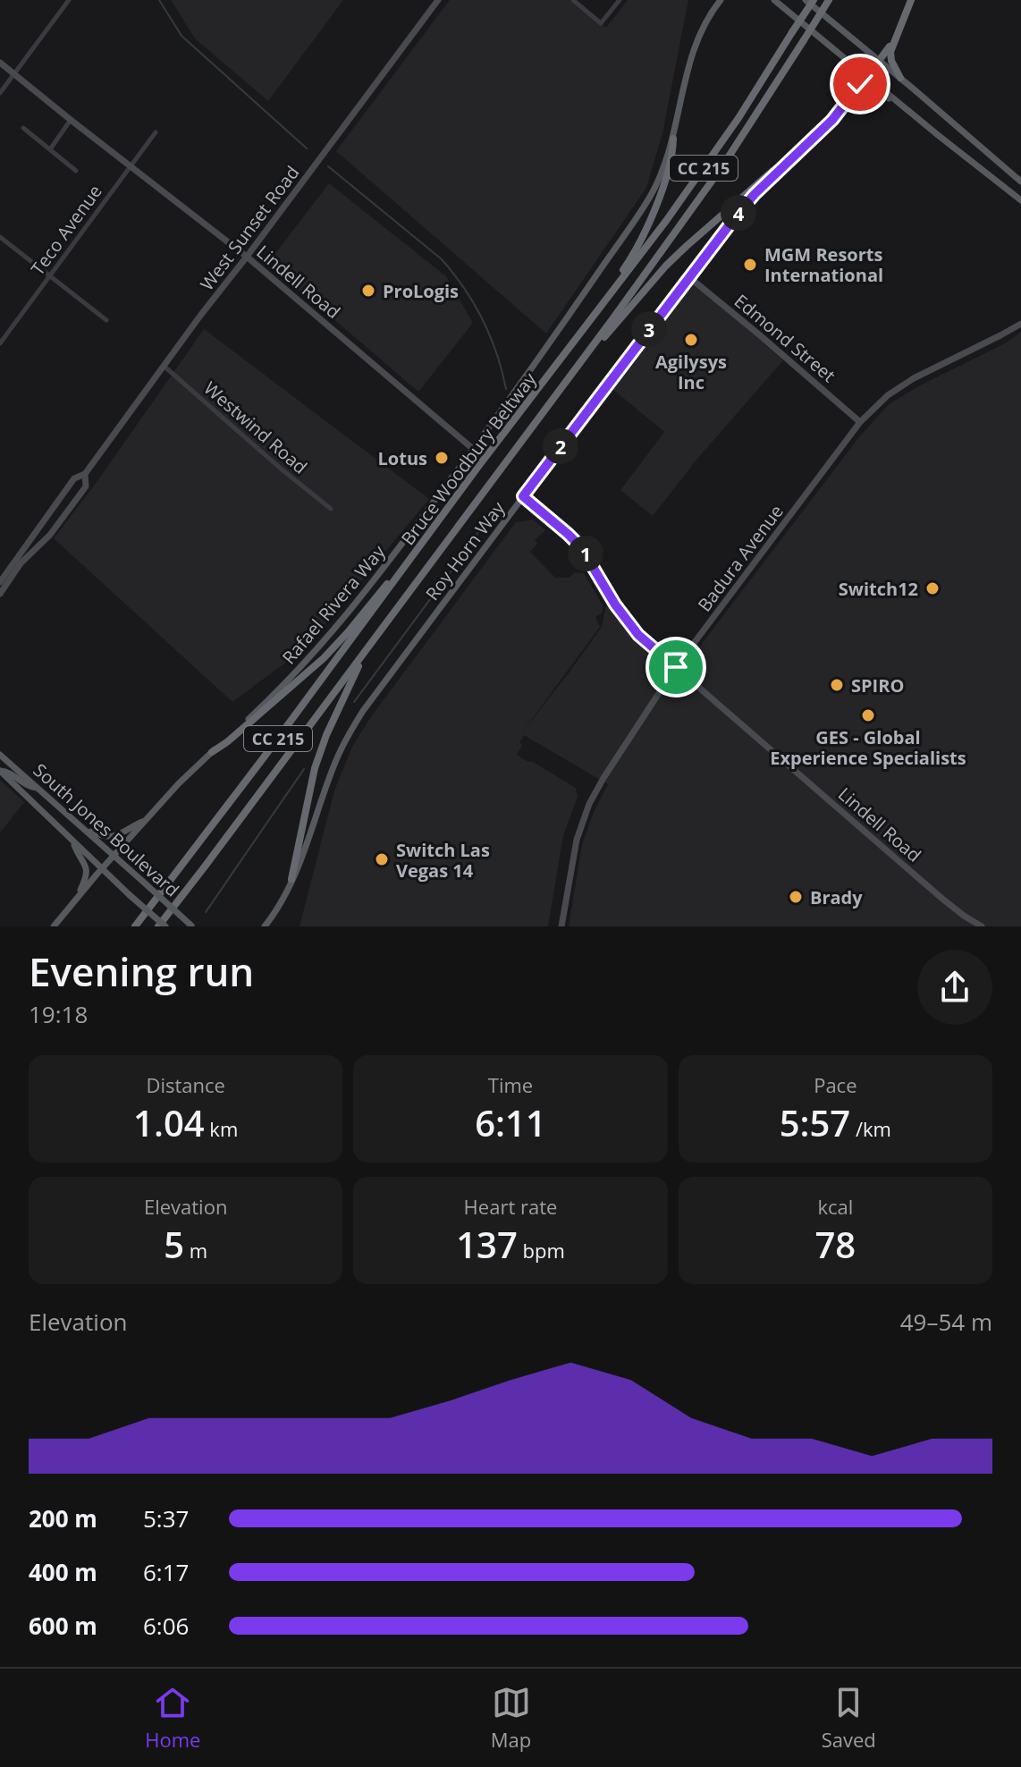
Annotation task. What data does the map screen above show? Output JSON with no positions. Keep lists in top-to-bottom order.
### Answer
{
  "streets": {
    "highway": ["CC 215", "Bruce Woodbury Beltway"],
    "main road": [
      "West Sunset Road",
      "Lindell Road",
      "Edmond Street",
      "Roy Horn Way",
      "Badura Avenue",
      "Rafael Rivera Way",
      "South Jones Boulevard"
    ],
    "street": ["Teco Avenue", "Westwind Road"]
  },
  "crossings": [
    ["West Sunset Road", "Lindell Road"],
    ["West Sunset Road", "Westwind Road"],
    ["Teco Avenue", "Lindell Road"],
    ["Lindell Road", "Roy Horn Way"],
    ["Lindell Road", "Badura Avenue"],
    ["Lindell Road", "Rafael Rivera Way"],
    ["Edmond Street", "Roy Horn Way"],
    ["Edmond Street", "Badura Avenue"],
    ["Rafael Rivera Way", "South Jones Boulevard"]
  ],
  "places": [
    "MGM Resorts International",
    "ProLogis",
    "Agilysys Inc",
    "Lotus",
    "Switch12",
    "SPIRO",
    "GES - Global Experience Specialists",
    "Switch Las Vegas 14",
    "Brady"
  ],
  "page": {
    "pins": [
      "4",
      "3",
      "2",
      "1"
    ],
    "heading": ["Evening run", "19:18"],
    "stats": [
      ["Distance", "1.04 km"],
      ["Time", "6:11"],
      ["Pace", "5:57 /km"],
      ["Elevation", "5 m"],
      ["Heart rate", "137 bpm"],
      ["kcal", "78"]
    ],
    "chart": ["Elevation", "49–54 m"],
    "list": [
      {
        "name": "200 m",
        "note": "5:37"
      },
      {
        "name": "400 m",
        "note": "6:17"
      },
      {
        "name": "600 m",
        "note": "6:06"
      }
    ],
    "tabs": ["Home", "Map", "Saved"]
  }
}
